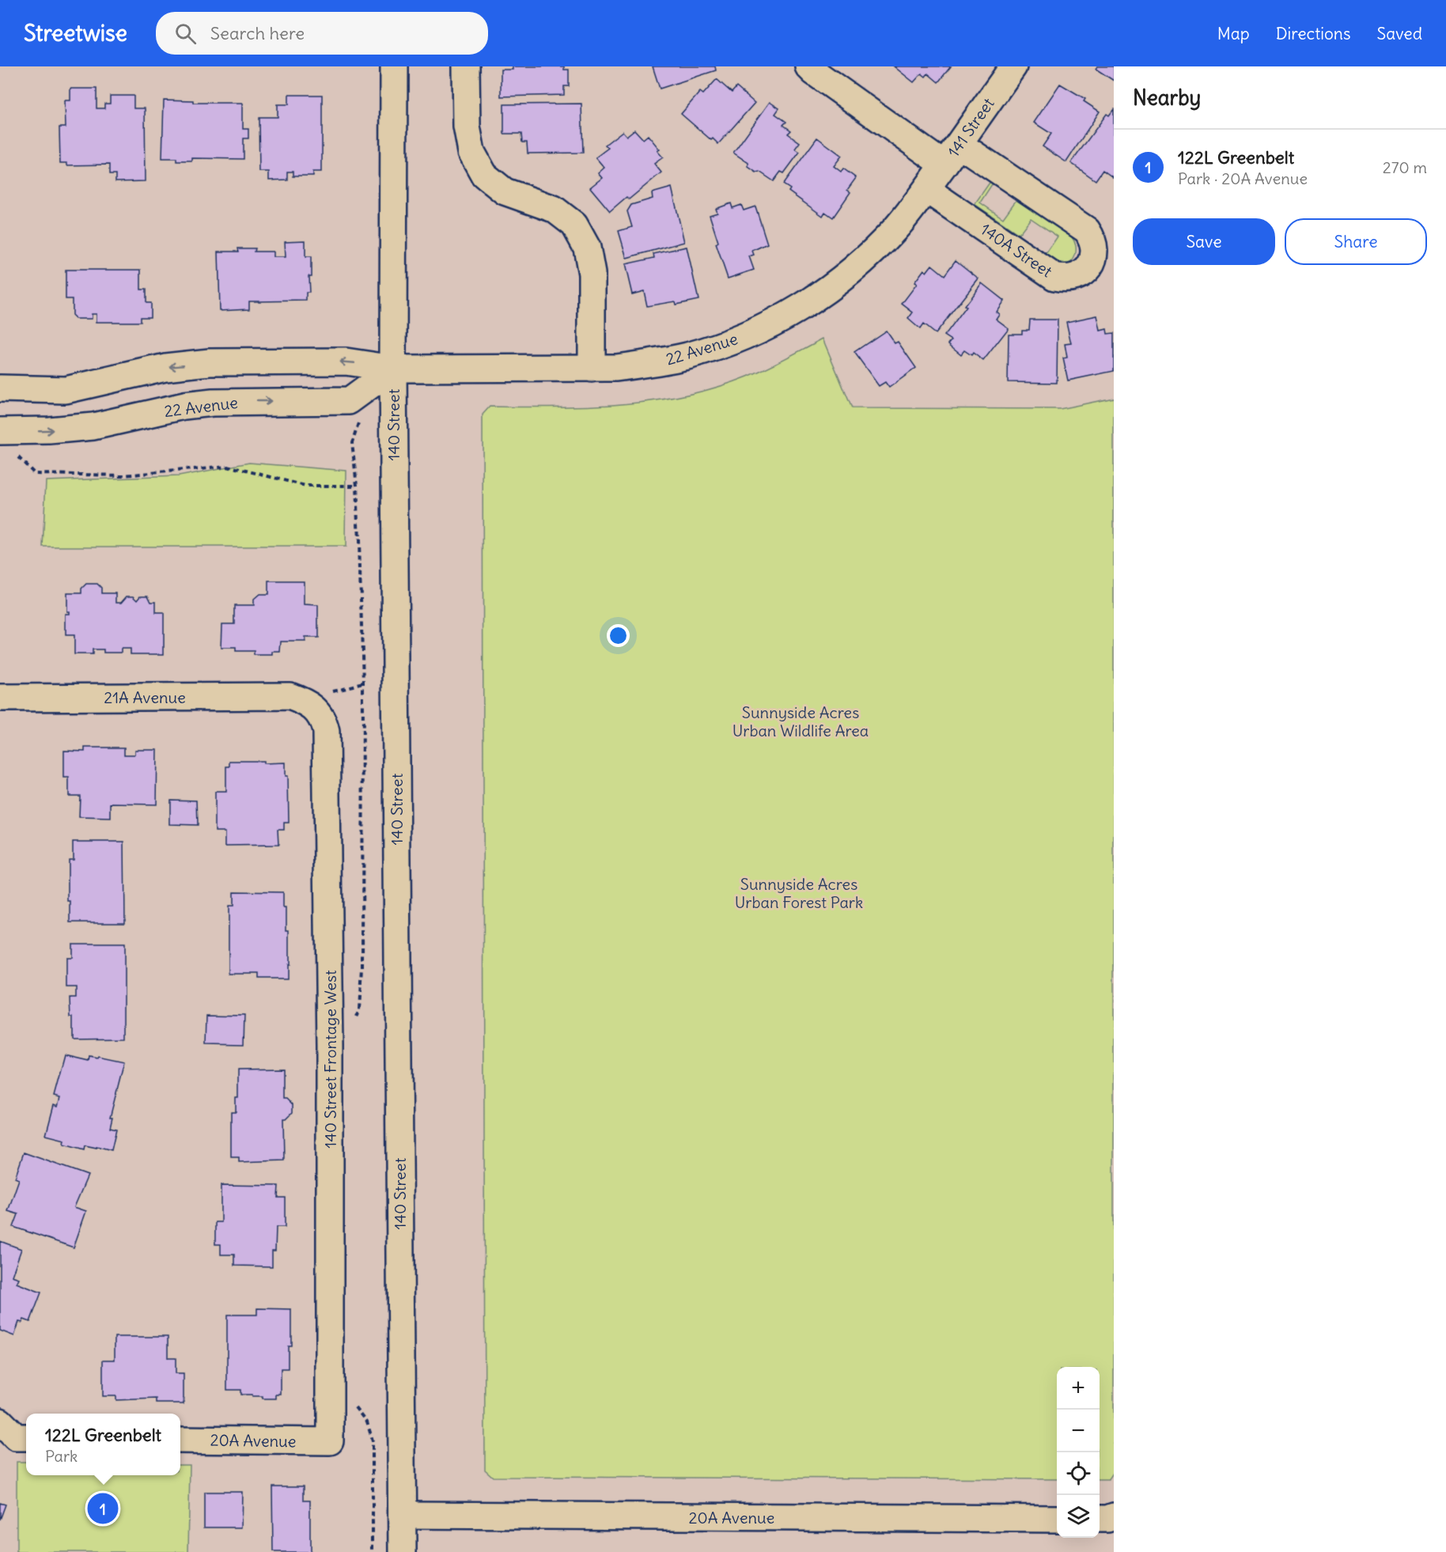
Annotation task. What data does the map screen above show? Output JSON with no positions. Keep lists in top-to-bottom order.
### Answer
{
  "streets": {
    "street": [
      "141 Street",
      "140A Street",
      "22 Avenue",
      "140 Street",
      "21A Avenue",
      "140 Street Frontage West",
      "20A Avenue"
    ]
  },
  "crossings": [
    ["141 Street", "140A Street"],
    ["141 Street", "22 Avenue"],
    ["140A Street", "22 Avenue"],
    ["22 Avenue", "140 Street"],
    ["140 Street", "20A Avenue"],
    ["21A Avenue", "140 Street Frontage West"],
    ["140 Street Frontage West", "20A Avenue"]
  ],
  "parks": ["Sunnyside Acres Urban Wildlife Area", "Sunnyside Acres Urban Forest Park"],
  "page": {
    "header": "Streetwise",
    "search": "Search here",
    "nav": ["Map", "Directions", "Saved"],
    "heading": "Nearby",
    "list": [
      {
        "mark": "1",
        "name": "122L Greenbelt",
        "note": "Park · 20A Avenue",
        "value": "270 m"
      }
    ],
    "buttons": ["Save", "Share"],
    "map_buttons": ["+", "−"],
    "popup": ["122L Greenbelt", "Park"],
    "pins": "1"
  }
}
